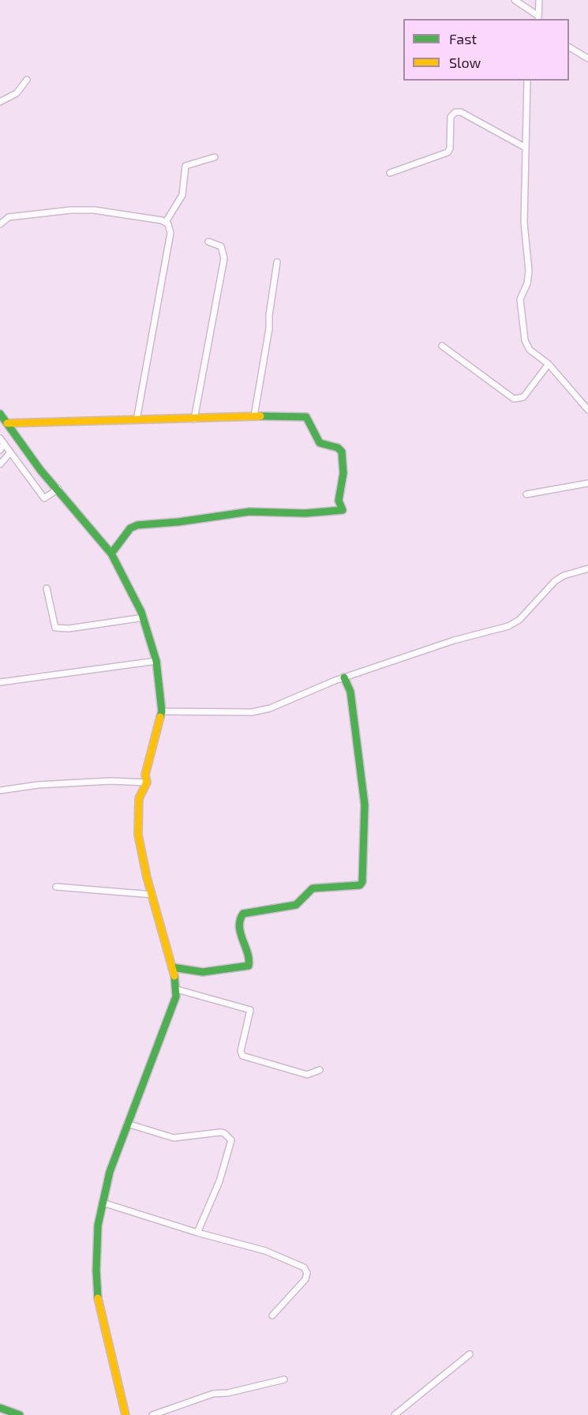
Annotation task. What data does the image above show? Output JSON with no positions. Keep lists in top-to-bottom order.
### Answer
{
  "legend": ["Fast", "Slow"]
}
